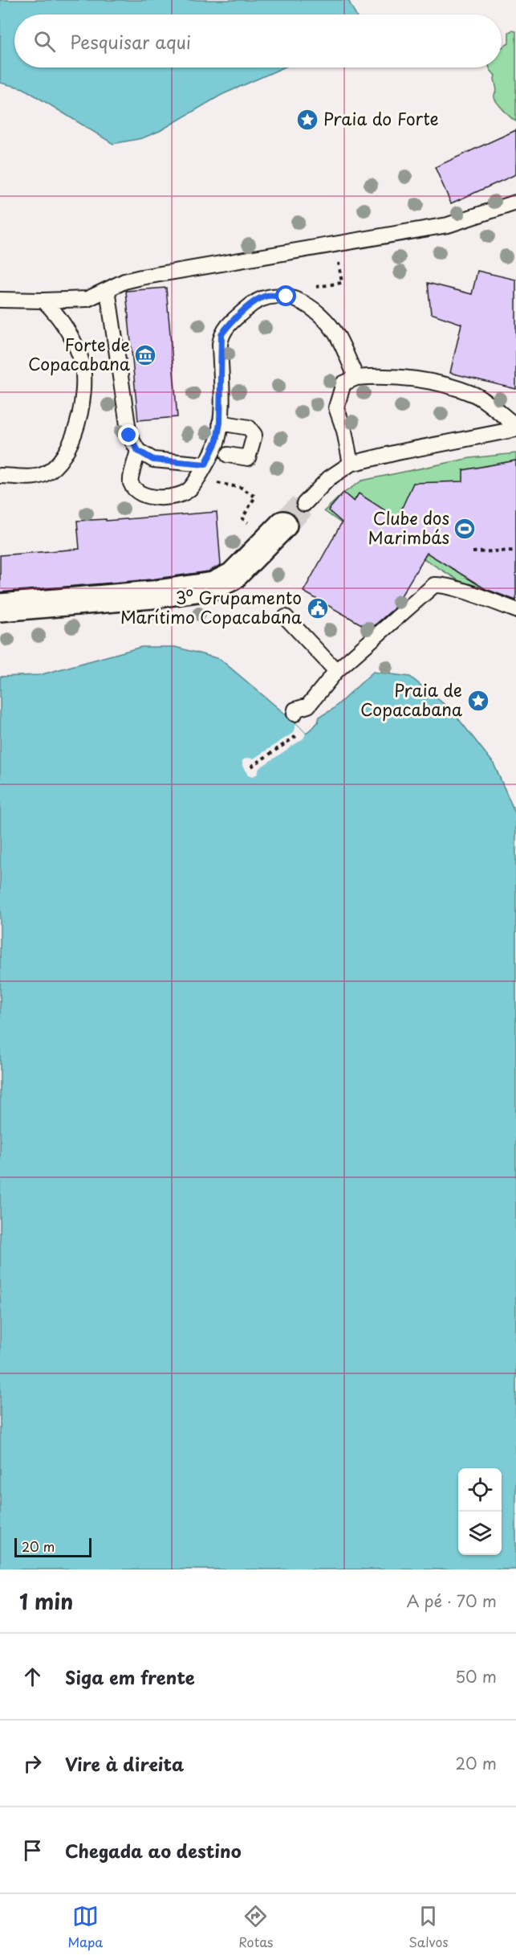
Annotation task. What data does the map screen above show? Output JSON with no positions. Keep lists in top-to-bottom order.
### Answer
{
  "places": {
    "place": ["Praia do Forte", "Praia de Copacabana"],
    "museum": ["Forte de Copacabana"],
    "sports": ["Clube dos Marimbás"],
    "public building": ["3º Grupamento Marítimo Copacabana"]
  },
  "scale_bar": "20 m",
  "page": {
    "search": "Pesquisar aqui",
    "scale": "20 m",
    "heading": ["1 min", "A pé · 70 m"],
    "list": [
      ["Siga em frente", "50 m"],
      ["Vire à direita", "20 m"],
      "Chegada ao destino"
    ],
    "nav": ["Mapa", "Rotas", "Salvos"]
  }
}
